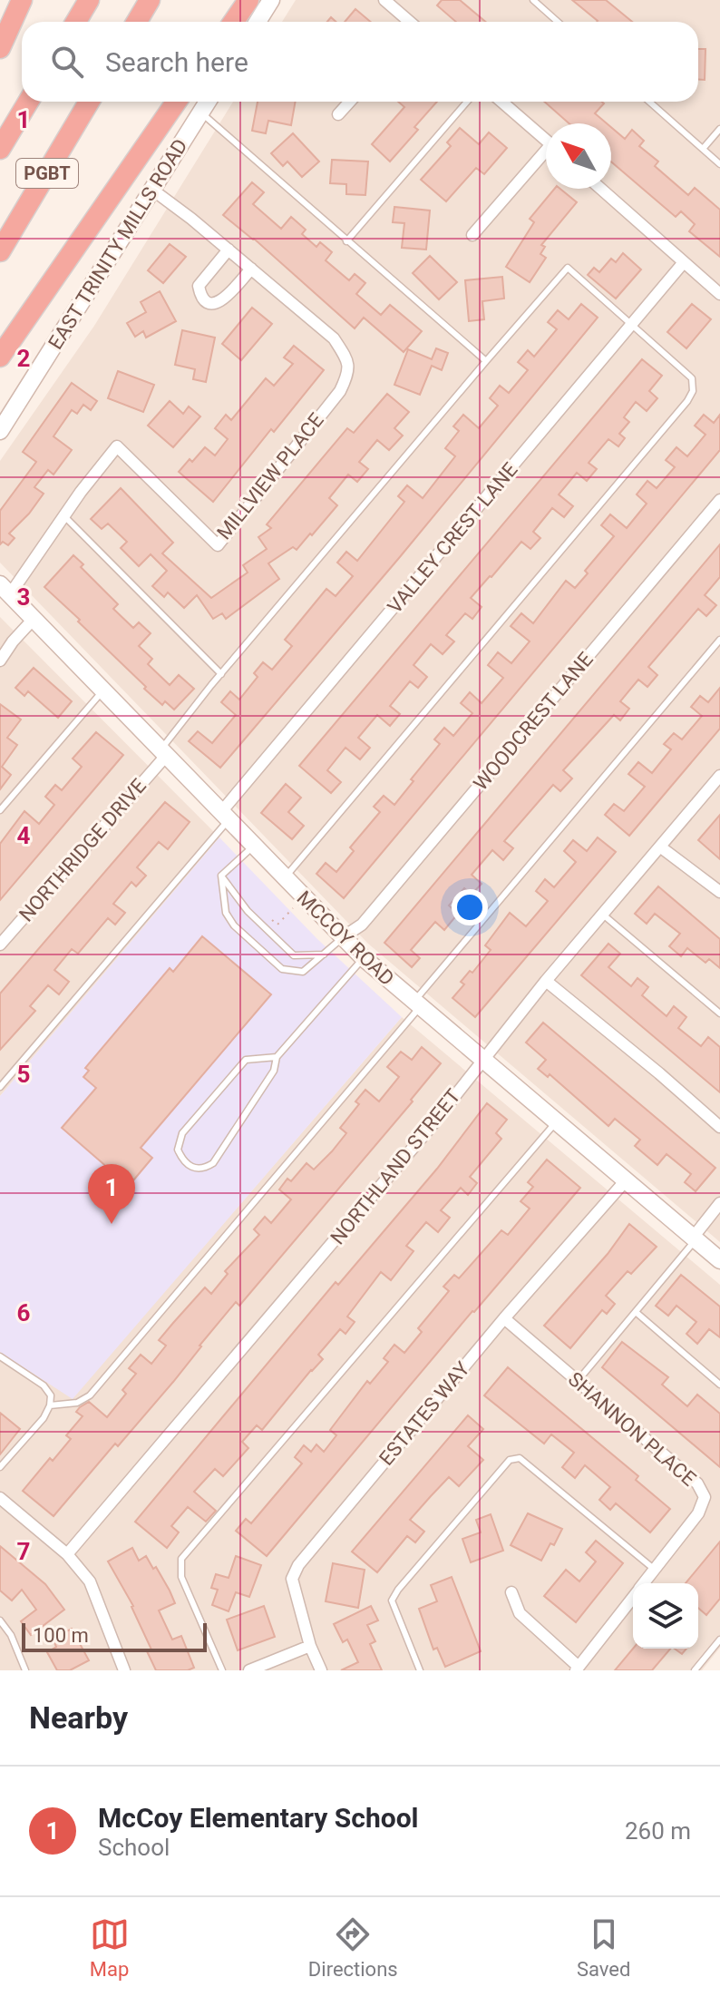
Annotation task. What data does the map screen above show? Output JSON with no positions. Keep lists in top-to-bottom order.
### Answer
{
  "streets": {
    "highway": ["PGBT"],
    "street": [
      "EAST TRINITY MILLS ROAD",
      "MILLVIEW PLACE",
      "VALLEY CREST LANE",
      "WOODCREST LANE",
      "NORTHRIDGE DRIVE",
      "MCCOY ROAD",
      "NORTHLAND STREET",
      "ESTATES WAY",
      "SHANNON PLACE"
    ]
  },
  "crossings": [
    ["EAST TRINITY MILLS ROAD", "MILLVIEW PLACE"],
    ["MILLVIEW PLACE", "MCCOY ROAD"],
    ["VALLEY CREST LANE", "MCCOY ROAD"],
    ["WOODCREST LANE", "MCCOY ROAD"],
    ["NORTHRIDGE DRIVE", "MCCOY ROAD"],
    ["MCCOY ROAD", "NORTHLAND STREET"],
    ["MCCOY ROAD", "ESTATES WAY"],
    ["ESTATES WAY", "SHANNON PLACE"]
  ],
  "scale_bar": "100 m",
  "north": "top left",
  "page": {
    "search": "Search here",
    "pins": "1",
    "scale": "100 m",
    "heading": "Nearby",
    "list": [
      {
        "mark": "1",
        "name": "McCoy Elementary School",
        "note": "School",
        "value": "260 m"
      }
    ],
    "nav": ["Map", "Directions", "Saved"]
  },
  "grid": {
    "rows": [
      "1",
      "2",
      "3",
      "4",
      "5",
      "6",
      "7"
    ]
  }
}
